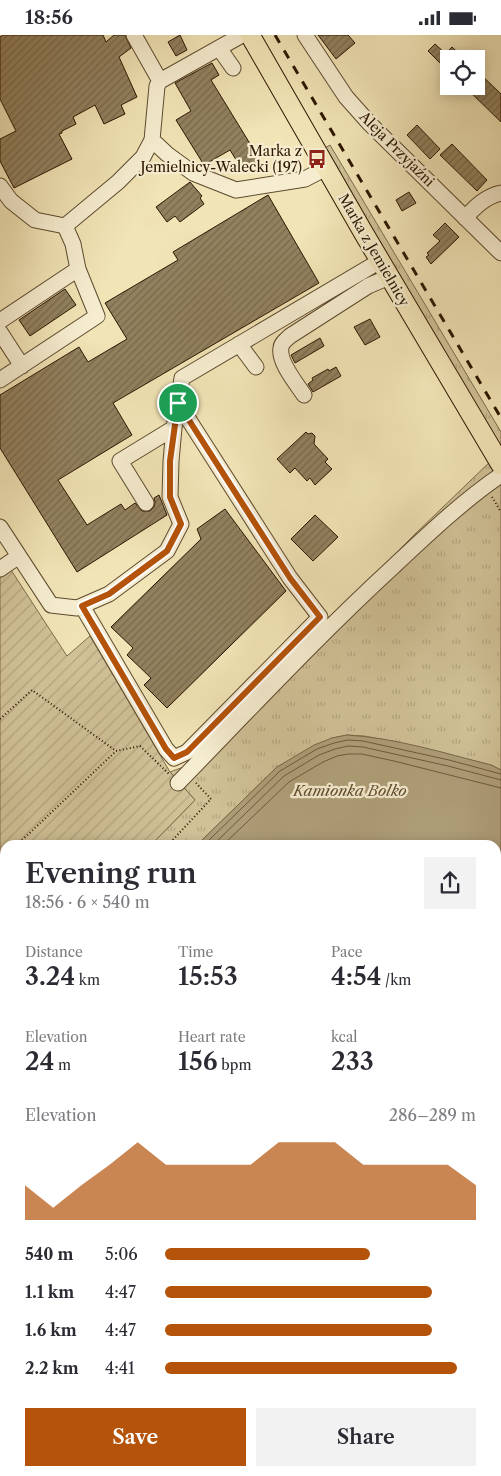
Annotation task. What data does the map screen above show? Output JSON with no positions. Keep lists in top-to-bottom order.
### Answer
{
  "streets": {
    "main road": ["Marka z Jemielnicy"],
    "street": ["Aleja Przyjaźni"]
  },
  "water": ["Kamionka Bolko"],
  "places": {
    "bus stop": ["Marka z Jemielnicy-Walecki (197)"]
  },
  "page": {
    "status": "18:56",
    "heading": ["Evening run", "18:56 · 6 × 540 m"],
    "stats": [
      ["Distance", "3.24 km"],
      ["Time", "15:53"],
      ["Pace", "4:54 /km"],
      ["Elevation", "24 m"],
      ["Heart rate", "156 bpm"],
      ["kcal", "233"]
    ],
    "chart": ["Elevation", "286–289 m"],
    "list": [
      {
        "name": "540 m",
        "note": "5:06"
      },
      {
        "name": "1.1 km",
        "note": "4:47"
      },
      {
        "name": "1.6 km",
        "note": "4:47"
      },
      {
        "name": "2.2 km",
        "note": "4:41"
      }
    ],
    "buttons": ["Save", "Share"]
  }
}
